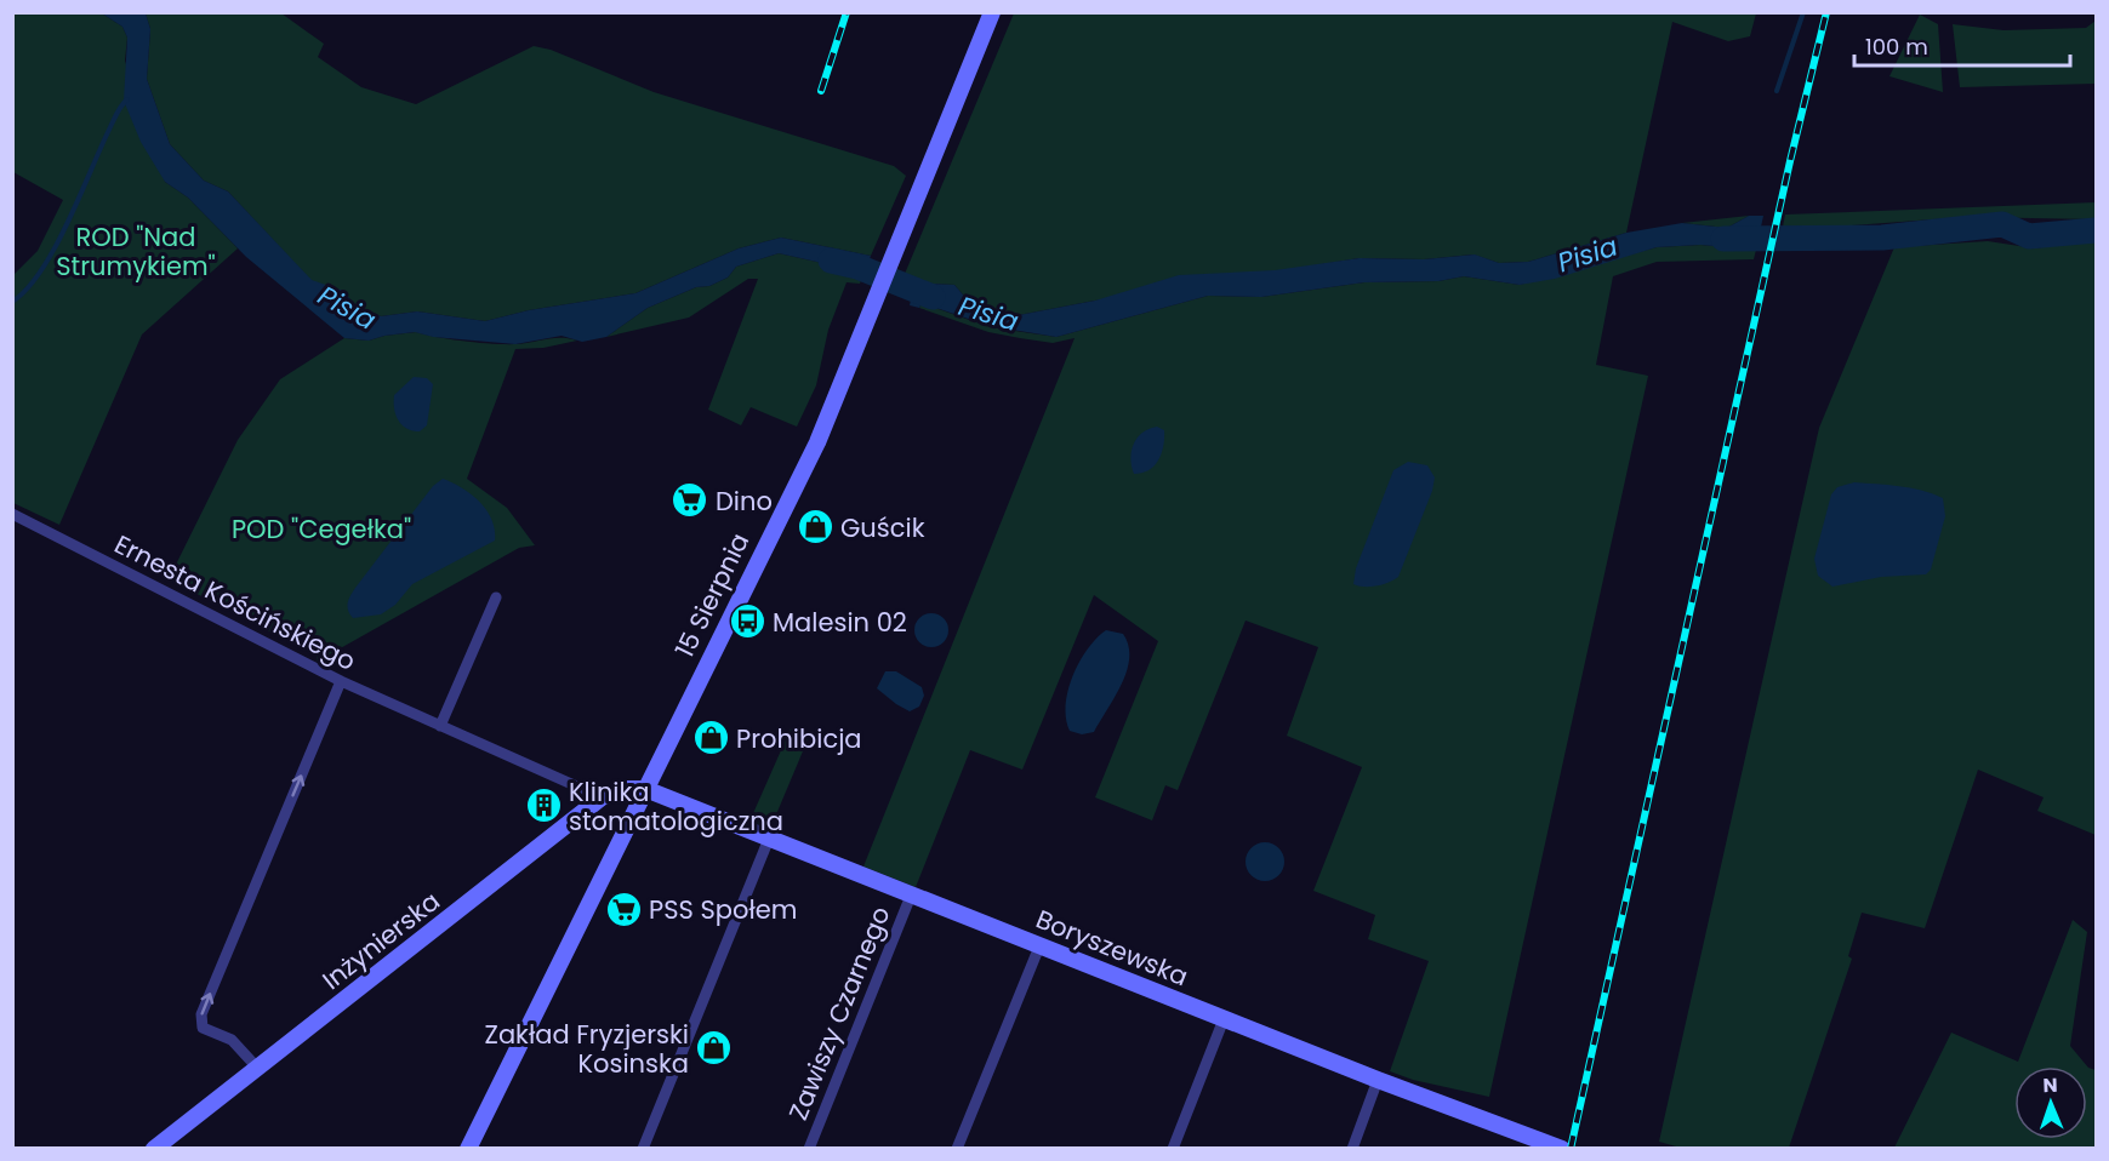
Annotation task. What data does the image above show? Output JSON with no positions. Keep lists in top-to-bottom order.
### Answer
{
  "streets": {
    "street": [
      "15 Sierpnia",
      "Ernesta Kościńskiego",
      "Inżynierska",
      "Boryszewska",
      "Zawiszy Czarnego"
    ]
  },
  "crossings": [
    ["15 Sierpnia", "Inżynierska"],
    ["15 Sierpnia", "Boryszewska"],
    ["Ernesta Kościńskiego", "Inżynierska"],
    ["Inżynierska", "Boryszewska"],
    ["Boryszewska", "Zawiszy Czarnego"]
  ],
  "water": ["Pisia"],
  "parks": ["ROD \"Nad Strumykiem\"", "POD \"Cegełka\""],
  "places": {
    "supermarket": ["Dino", "PSS Społem"],
    "shop": ["Guścik", "Prohibicja", "Zakład Fryzjerski Kosinska"],
    "bus stop": ["Malesin 02"],
    "building": ["Klinika stomatologiczna"]
  },
  "scale_bar": "100 m",
  "north": "top"
}
